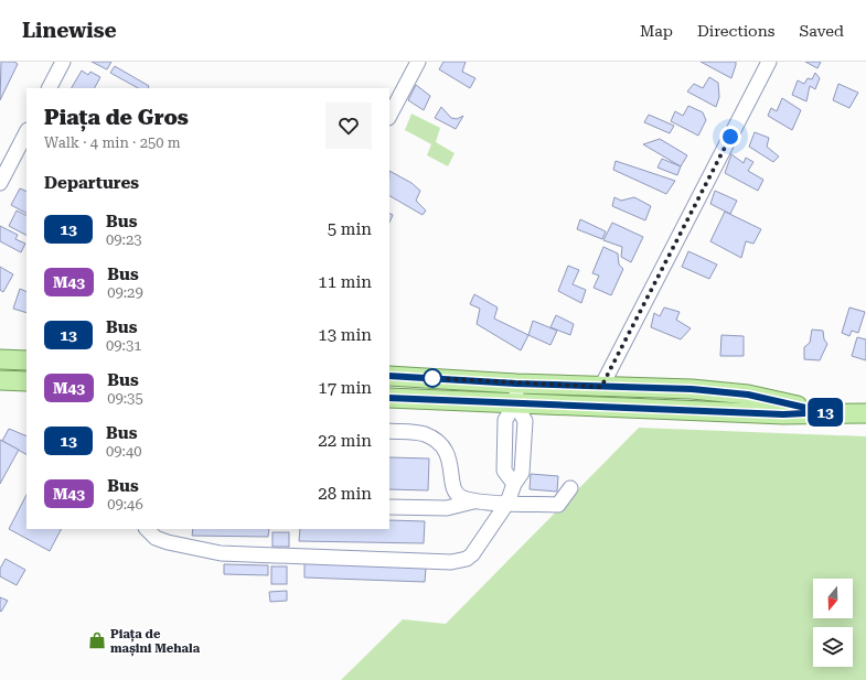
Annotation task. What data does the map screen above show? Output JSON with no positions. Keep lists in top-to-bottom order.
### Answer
{
  "places": {
    "shop": ["Piața de mașini Mehala"]
  },
  "lines": ["bus line 13"],
  "north": "bottom",
  "page": {
    "header": "Linewise",
    "nav": ["Map", "Directions", "Saved"],
    "on_map": "13",
    "heading": [
      ["Piața de Gros", "Walk · 4 min · 250 m"],
      "Departures"
    ],
    "list": [
      {
        "mark": "13",
        "name": "Bus",
        "note": "09:23",
        "value": "5 min"
      },
      {
        "mark": "M43",
        "name": "Bus",
        "note": "09:29",
        "value": "11 min"
      },
      {
        "mark": "13",
        "name": "Bus",
        "note": "09:31",
        "value": "13 min"
      },
      {
        "mark": "M43",
        "name": "Bus",
        "note": "09:35",
        "value": "17 min"
      },
      {
        "mark": "13",
        "name": "Bus",
        "note": "09:40",
        "value": "22 min"
      },
      {
        "mark": "M43",
        "name": "Bus",
        "note": "09:46",
        "value": "28 min"
      }
    ]
  }
}
